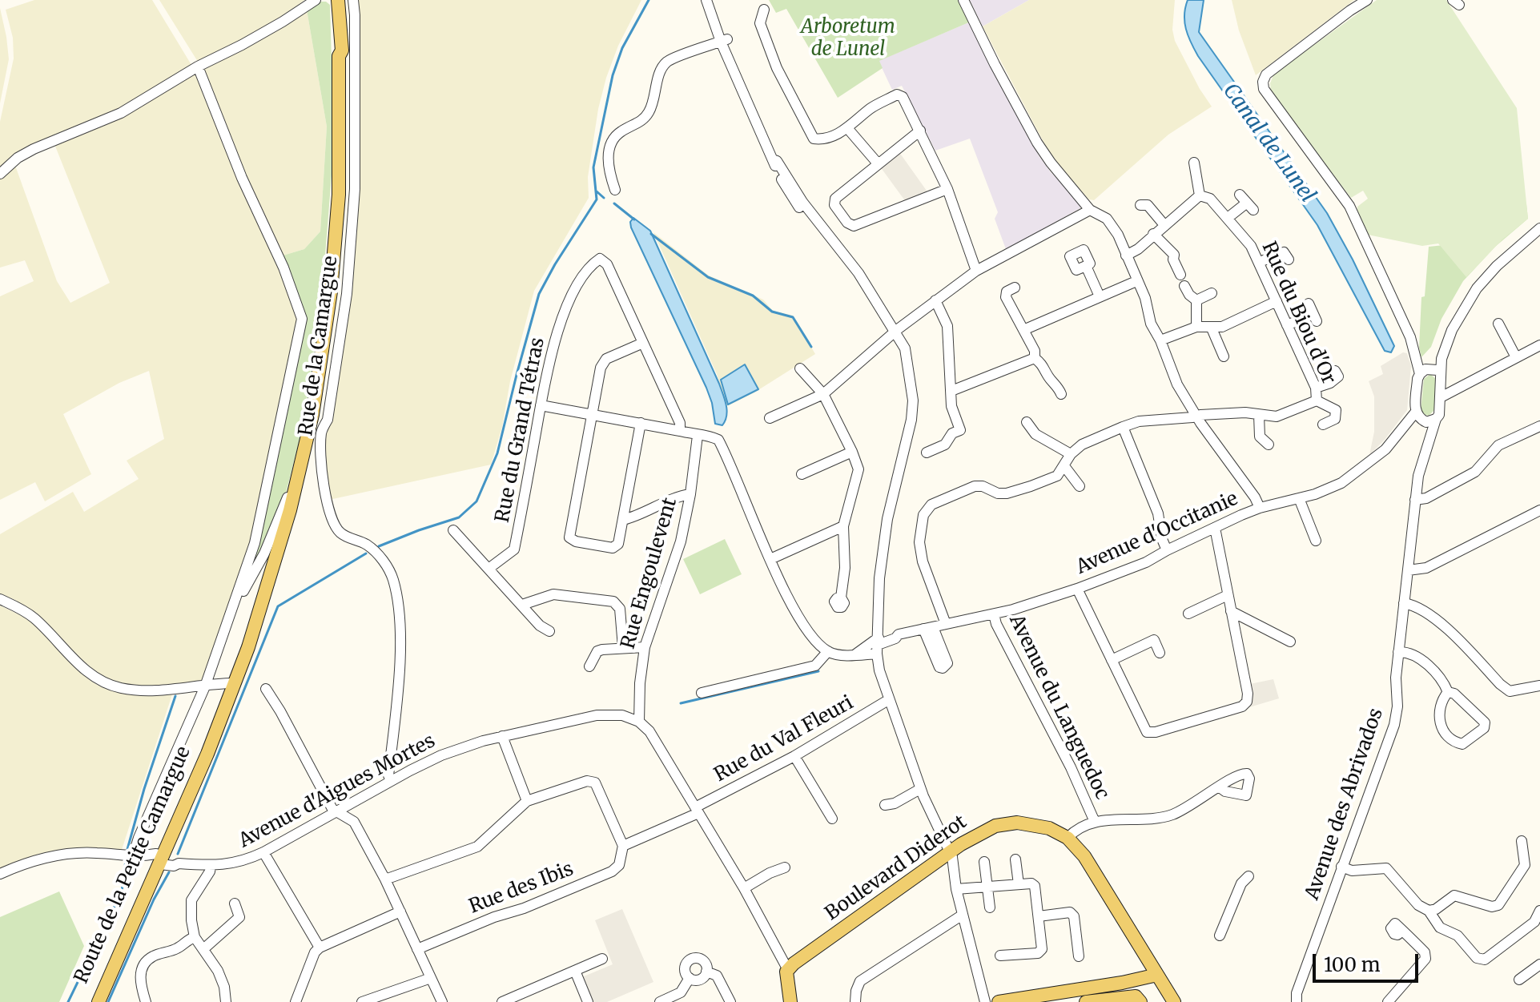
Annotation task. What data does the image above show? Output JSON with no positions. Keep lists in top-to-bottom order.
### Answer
{
  "streets": {
    "main road": ["Route de la Petite Camargue", "Boulevard Diderot"],
    "street": [
      "Rue du Biou d'Or",
      "Rue de la Camargue",
      "Rue du Grand Tétras",
      "Avenue d'Occitanie",
      "Rue Engoulevent",
      "Avenue du Languedoc",
      "Rue du Val Fleuri",
      "Avenue d'Aigues Mortes",
      "Avenue des Abrivados",
      "Rue des Ibis"
    ]
  },
  "crossings": [
    ["Rue de la Camargue", "Avenue d'Aigues Mortes"],
    ["Avenue d'Occitanie", "Avenue du Languedoc"],
    ["Avenue d'Occitanie", "Avenue des Abrivados"],
    ["Rue Engoulevent", "Avenue d'Aigues Mortes"],
    ["Avenue du Languedoc", "Boulevard Diderot"],
    ["Rue du Val Fleuri", "Rue des Ibis"],
    ["Avenue d'Aigues Mortes", "Route de la Petite Camargue"]
  ],
  "water": ["Canal de Lunel"],
  "parks": ["Arboretum de Lunel"],
  "scale_bar": "100 m"
}
